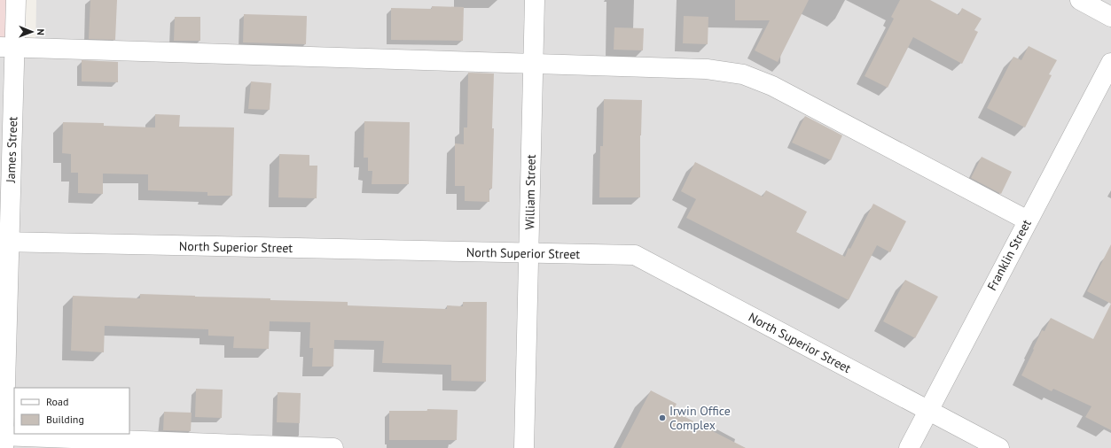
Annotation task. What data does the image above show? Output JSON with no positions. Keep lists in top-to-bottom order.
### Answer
{
  "streets": {
    "street": [
      "James Street",
      "William Street",
      "North Superior Street",
      "Franklin Street"
    ]
  },
  "crossings": [
    ["James Street", "North Superior Street"],
    ["William Street", "North Superior Street"],
    ["North Superior Street", "Franklin Street"]
  ],
  "places": ["Irwin Office Complex"],
  "legend": ["Road", "Building"],
  "north": "right"
}
